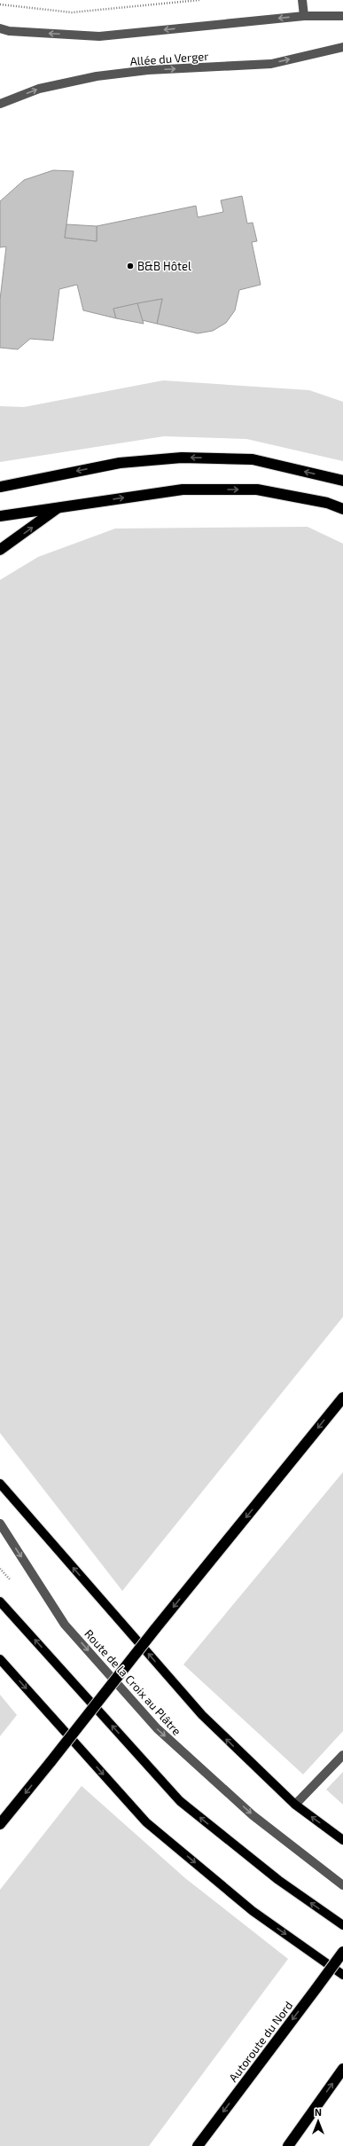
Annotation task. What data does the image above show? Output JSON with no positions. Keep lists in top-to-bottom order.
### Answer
{
  "streets": {
    "highway": ["Autoroute du Nord"],
    "street": ["Allée du Verger", "Route de la Croix au Plâtre"]
  },
  "one_way": ["Route de la Croix au Plâtre"],
  "places": ["B&B Hôtel"],
  "north": "top"
}
